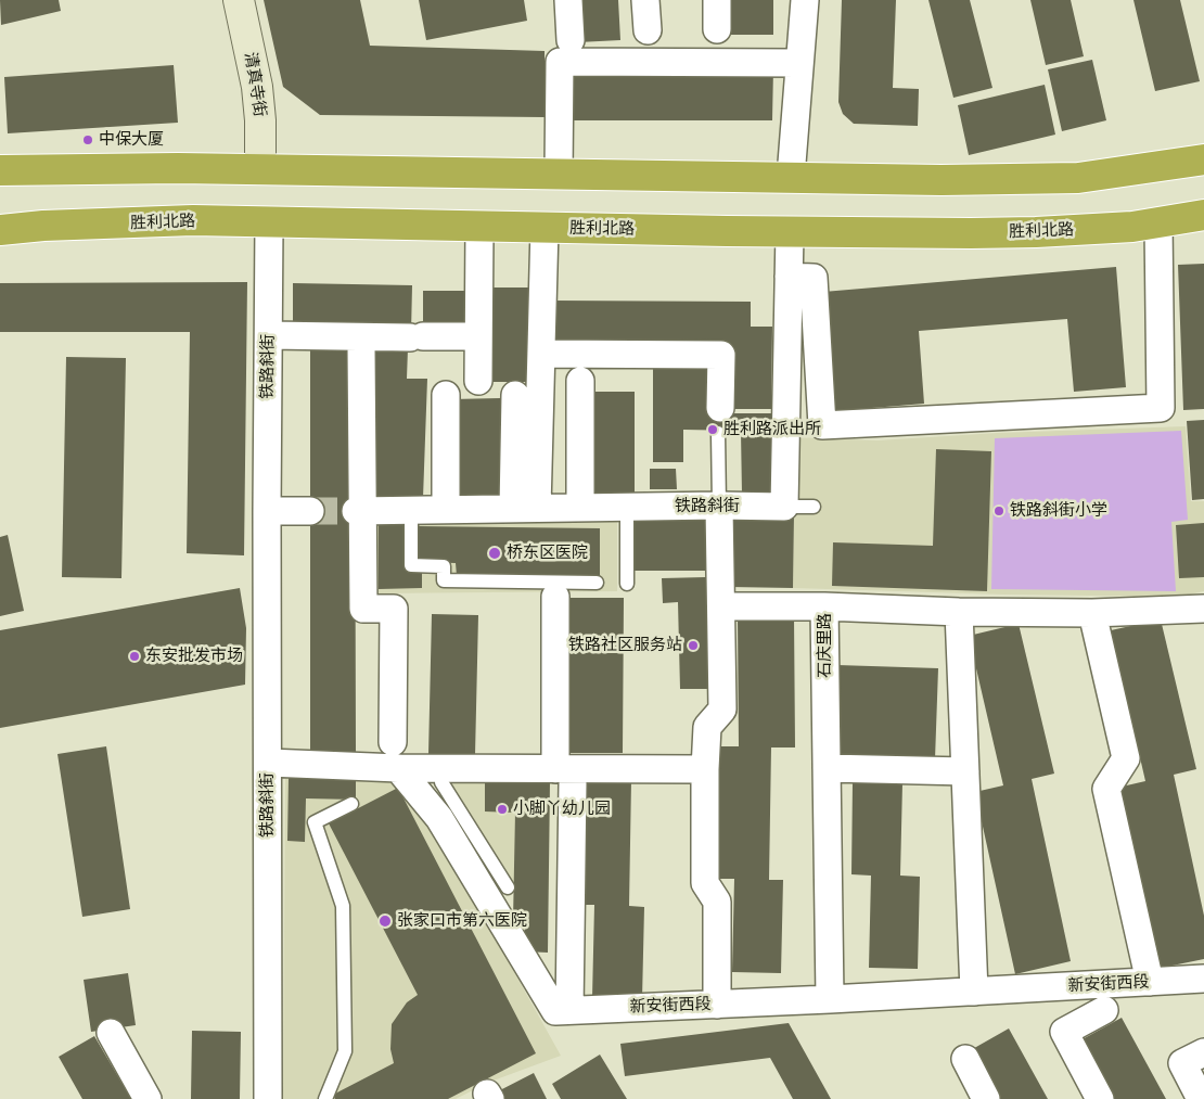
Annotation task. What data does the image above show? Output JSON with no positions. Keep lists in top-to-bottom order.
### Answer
{
  "streets": {
    "highway": ["胜利北路"],
    "street": [
      "清真寺街",
      "铁路斜街",
      "石庆里路",
      "新安街西段"
    ]
  },
  "crossings": [
    ["胜利北路", "铁路斜街"],
    ["石庆里路", "新安街西段"]
  ],
  "places": [
    "中保大厦",
    "胜利路派出所",
    "铁路斜街小学",
    "桥东区医院",
    "铁路社区服务站",
    "东安批发市场",
    "小脚丫幼儿园",
    "张家口市第六医院"
  ]
}
